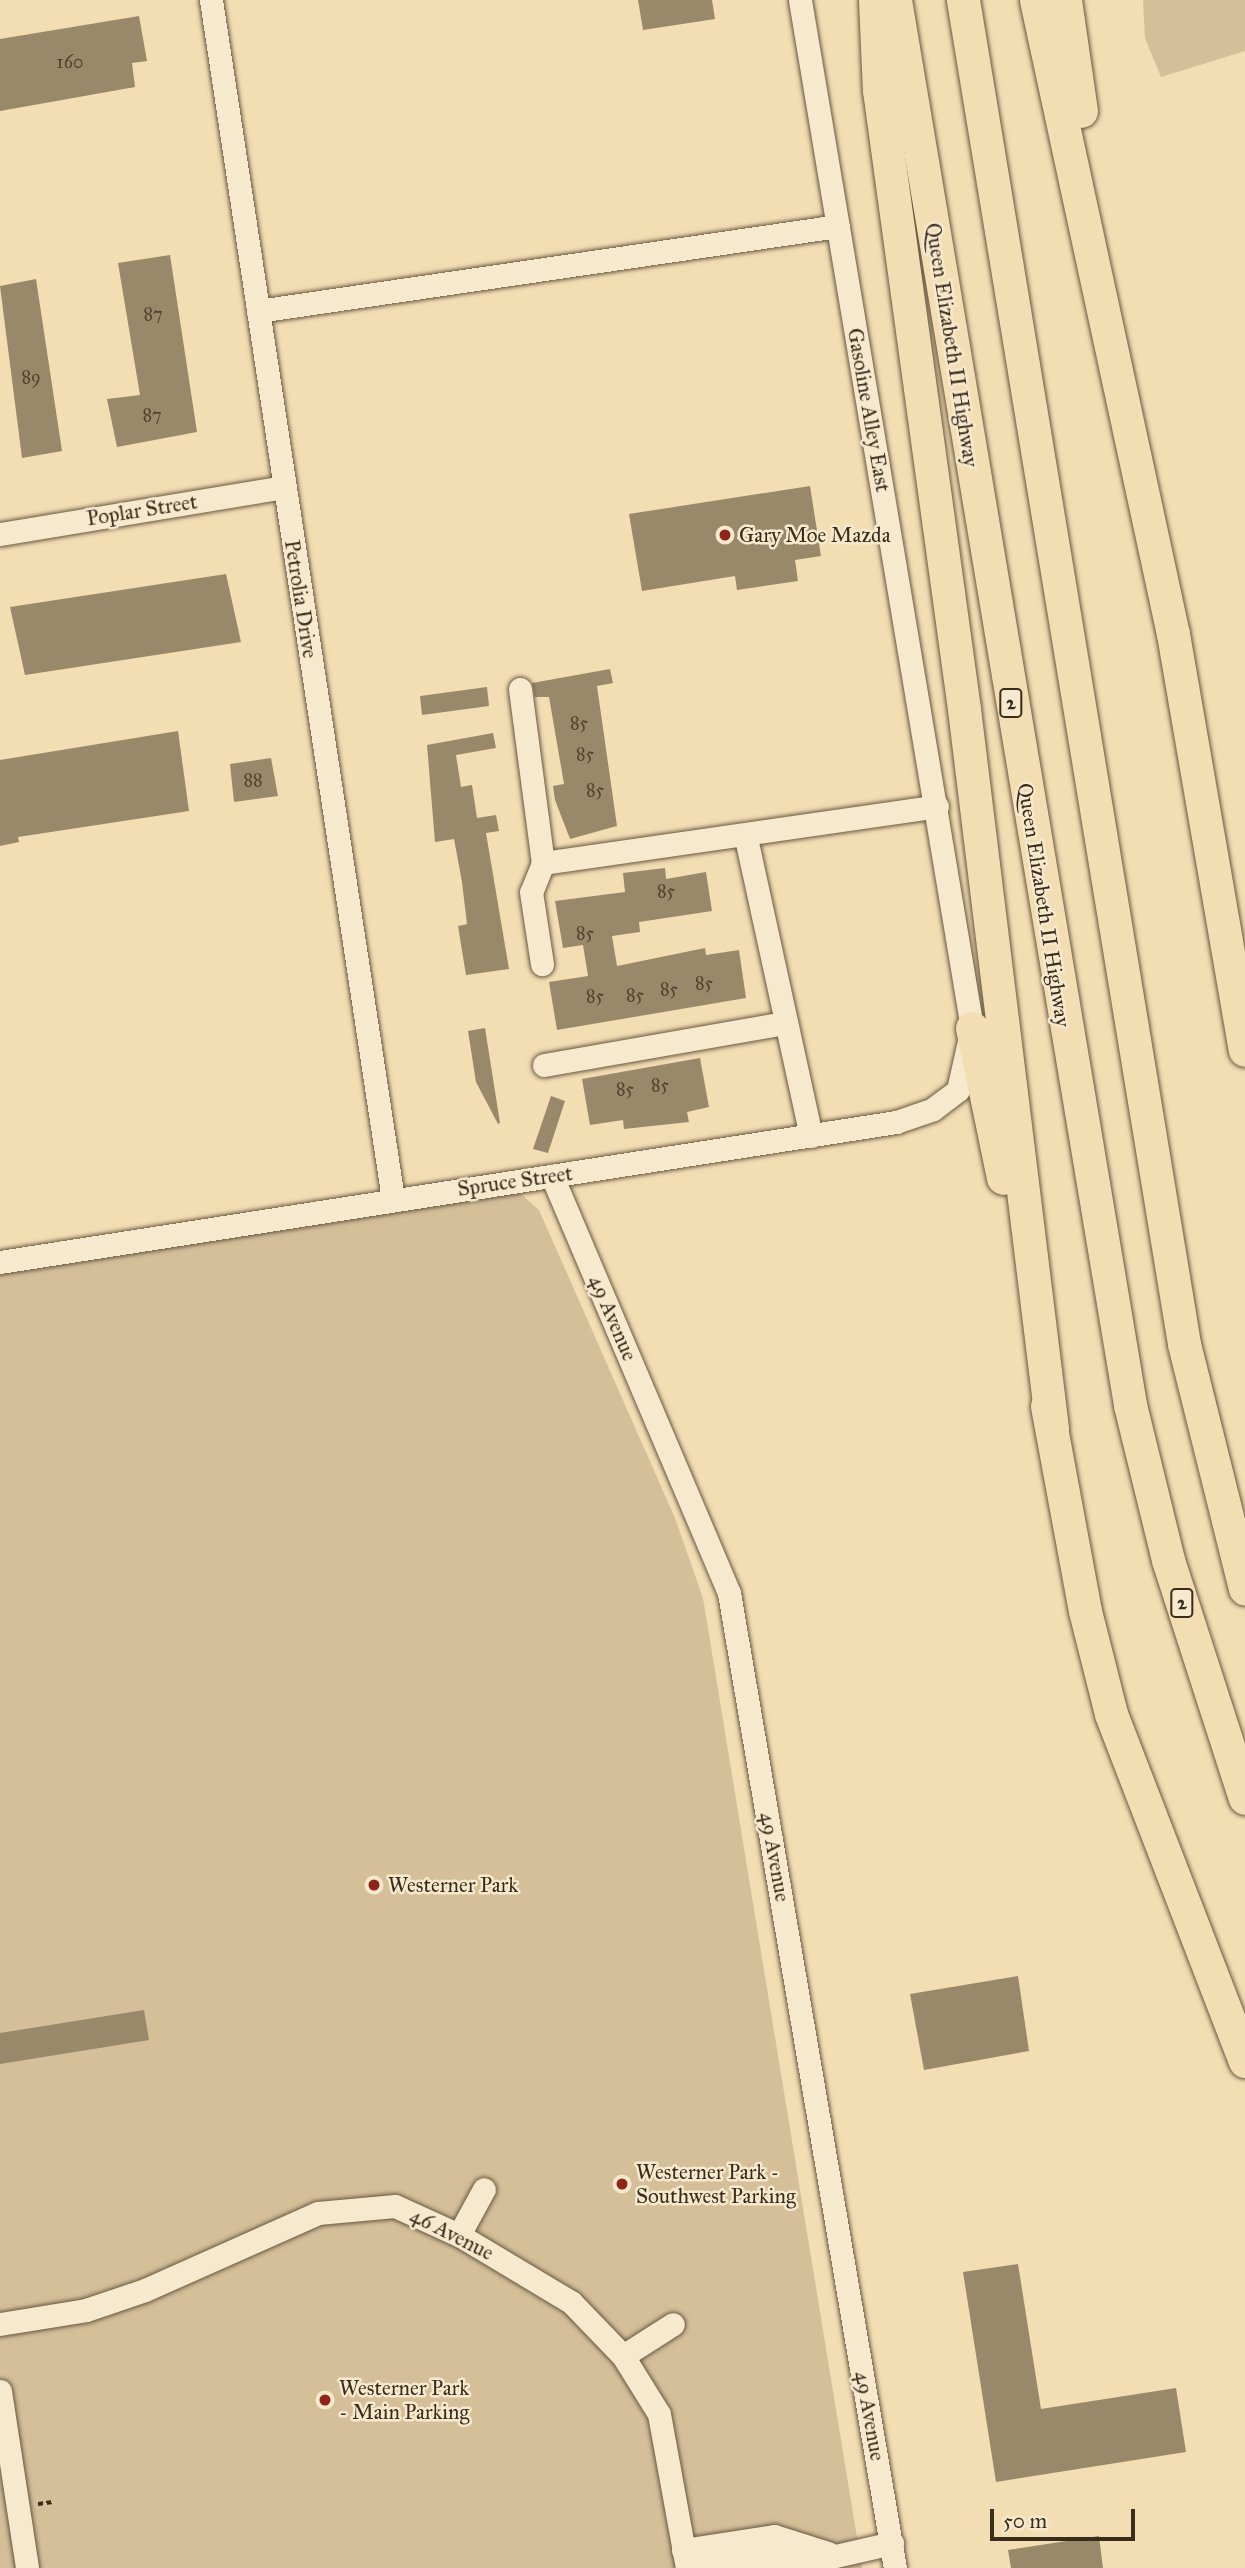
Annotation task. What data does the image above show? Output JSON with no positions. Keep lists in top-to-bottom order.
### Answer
{
  "streets": {
    "highway": ["Queen Elizabeth II Highway", "2"],
    "street": [
      "Gasoline Alley East",
      "Poplar Street",
      "Petrolia Drive",
      "Spruce Street",
      "49 Avenue",
      "46 Avenue"
    ]
  },
  "crossings": [
    ["Gasoline Alley East", "Spruce Street"],
    ["Poplar Street", "Petrolia Drive"],
    ["Petrolia Drive", "Spruce Street"],
    ["Spruce Street", "49 Avenue"]
  ],
  "places": [
    "Gary Moe Mazda",
    "Westerner Park",
    "Westerner Park - Southwest Parking",
    "Westerner Park - Main Parking"
  ],
  "house_numbers": [
    "160",
    "87",
    "89",
    "87",
    "85",
    "85",
    "88",
    "85",
    "85",
    "85",
    "85",
    "85",
    "85",
    "85",
    "85",
    "85"
  ],
  "scale_bar": "50 m"
}
